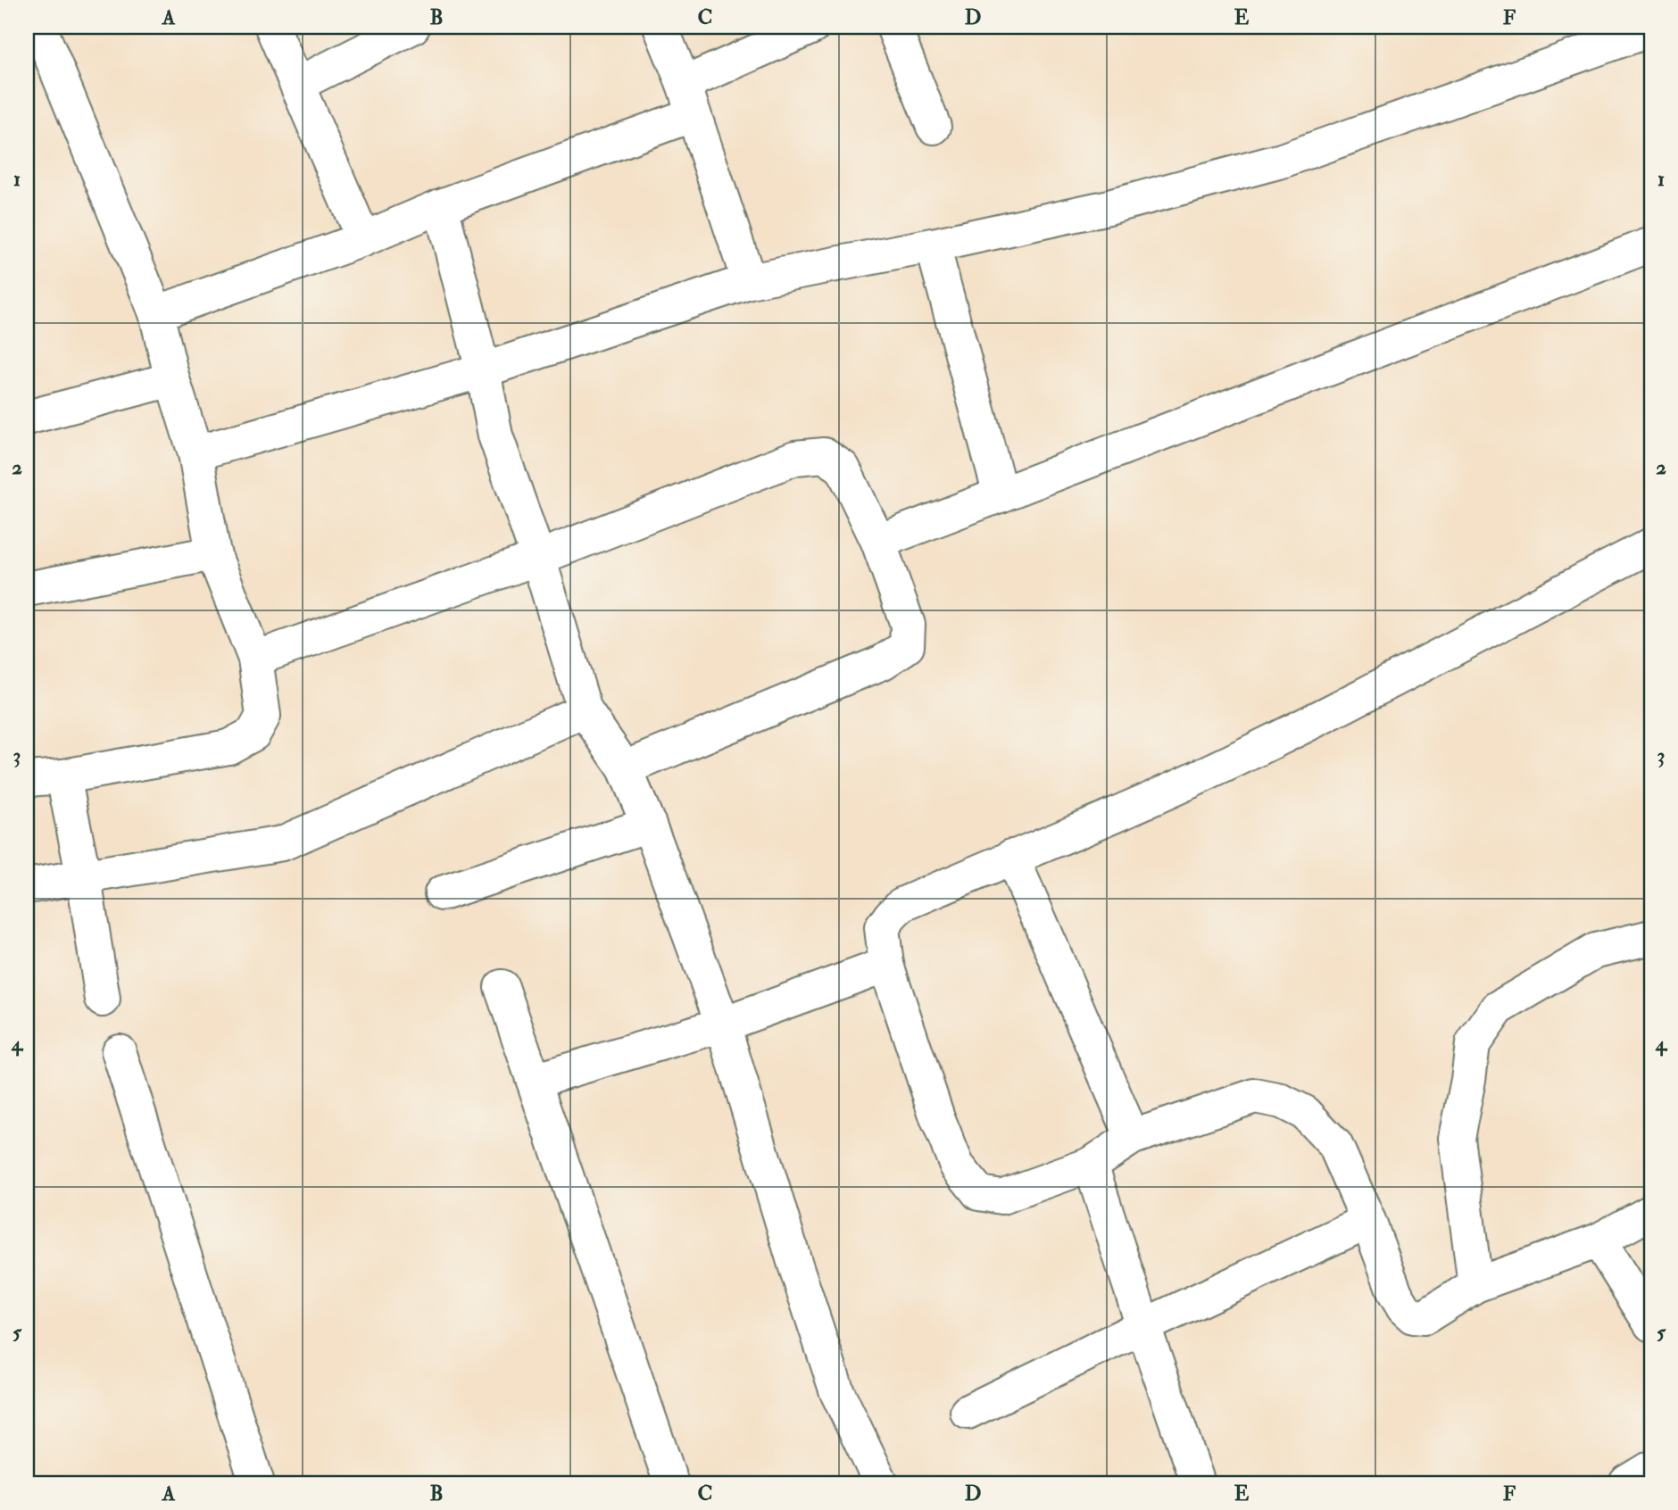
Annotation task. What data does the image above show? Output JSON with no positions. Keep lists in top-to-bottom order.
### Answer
{
  "grid": {
    "columns": [
      "A",
      "B",
      "C",
      "D",
      "E",
      "F"
    ],
    "rows": [
      "1",
      "2",
      "3",
      "4",
      "5"
    ]
  }
}
